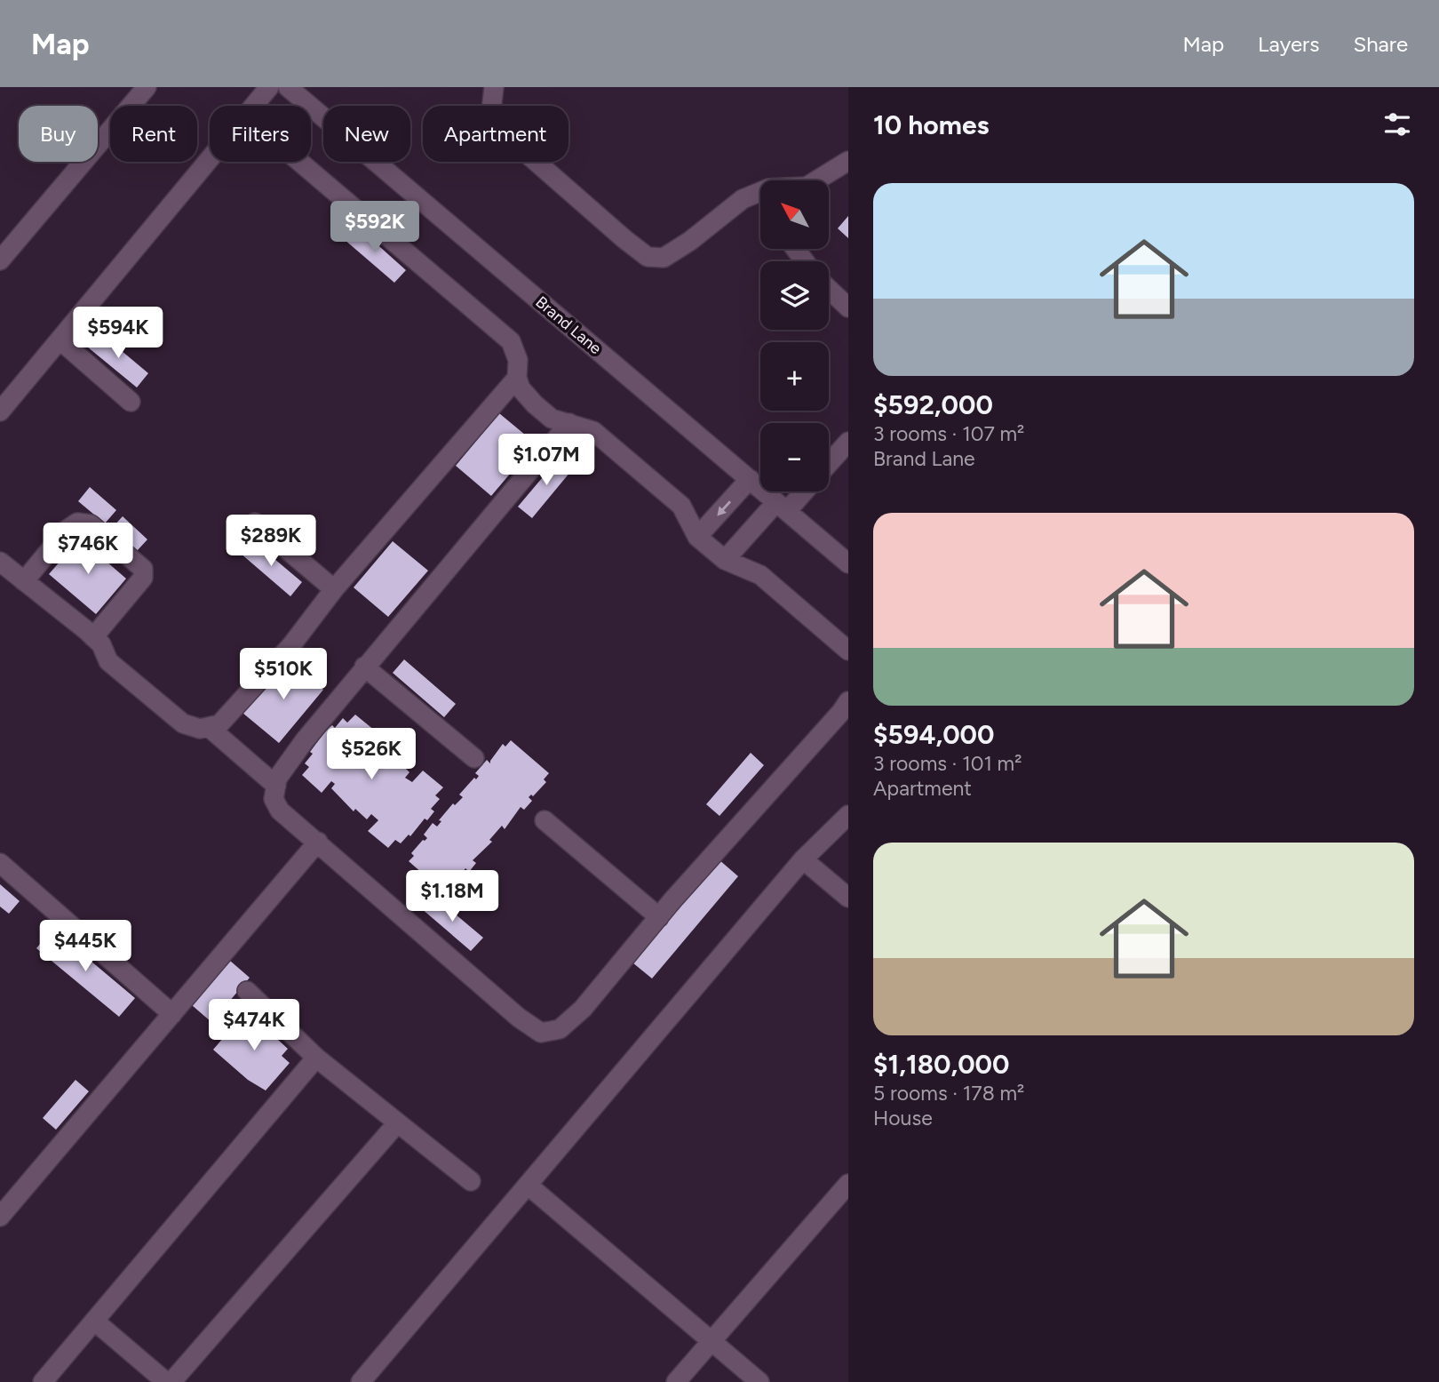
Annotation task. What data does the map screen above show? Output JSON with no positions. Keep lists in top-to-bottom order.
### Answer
{
  "streets": {
    "street": ["Brand Lane"]
  },
  "north": "top left",
  "page": {
    "header": "Map",
    "nav": ["Map", "Layers", "Share"],
    "heading": "10 homes",
    "chip": [
      "Buy",
      "Rent",
      "Filters",
      "New",
      "Apartment"
    ],
    "list": [
      {
        "name": "$592,000",
        "note": "3 rooms · 107 m² · Brand Lane"
      },
      {
        "name": "$594,000",
        "note": "3 rooms · 101 m² · Apartment"
      },
      {
        "name": "$1,180,000",
        "note": "5 rooms · 178 m² · House"
      }
    ],
    "map_buttons": ["+", "−"],
    "price": [
      "$592K",
      "$594K",
      "$1.07M",
      "$289K",
      "$746K",
      "$510K",
      "$526K",
      "$1.18M",
      "$445K",
      "$474K"
    ]
  }
}
